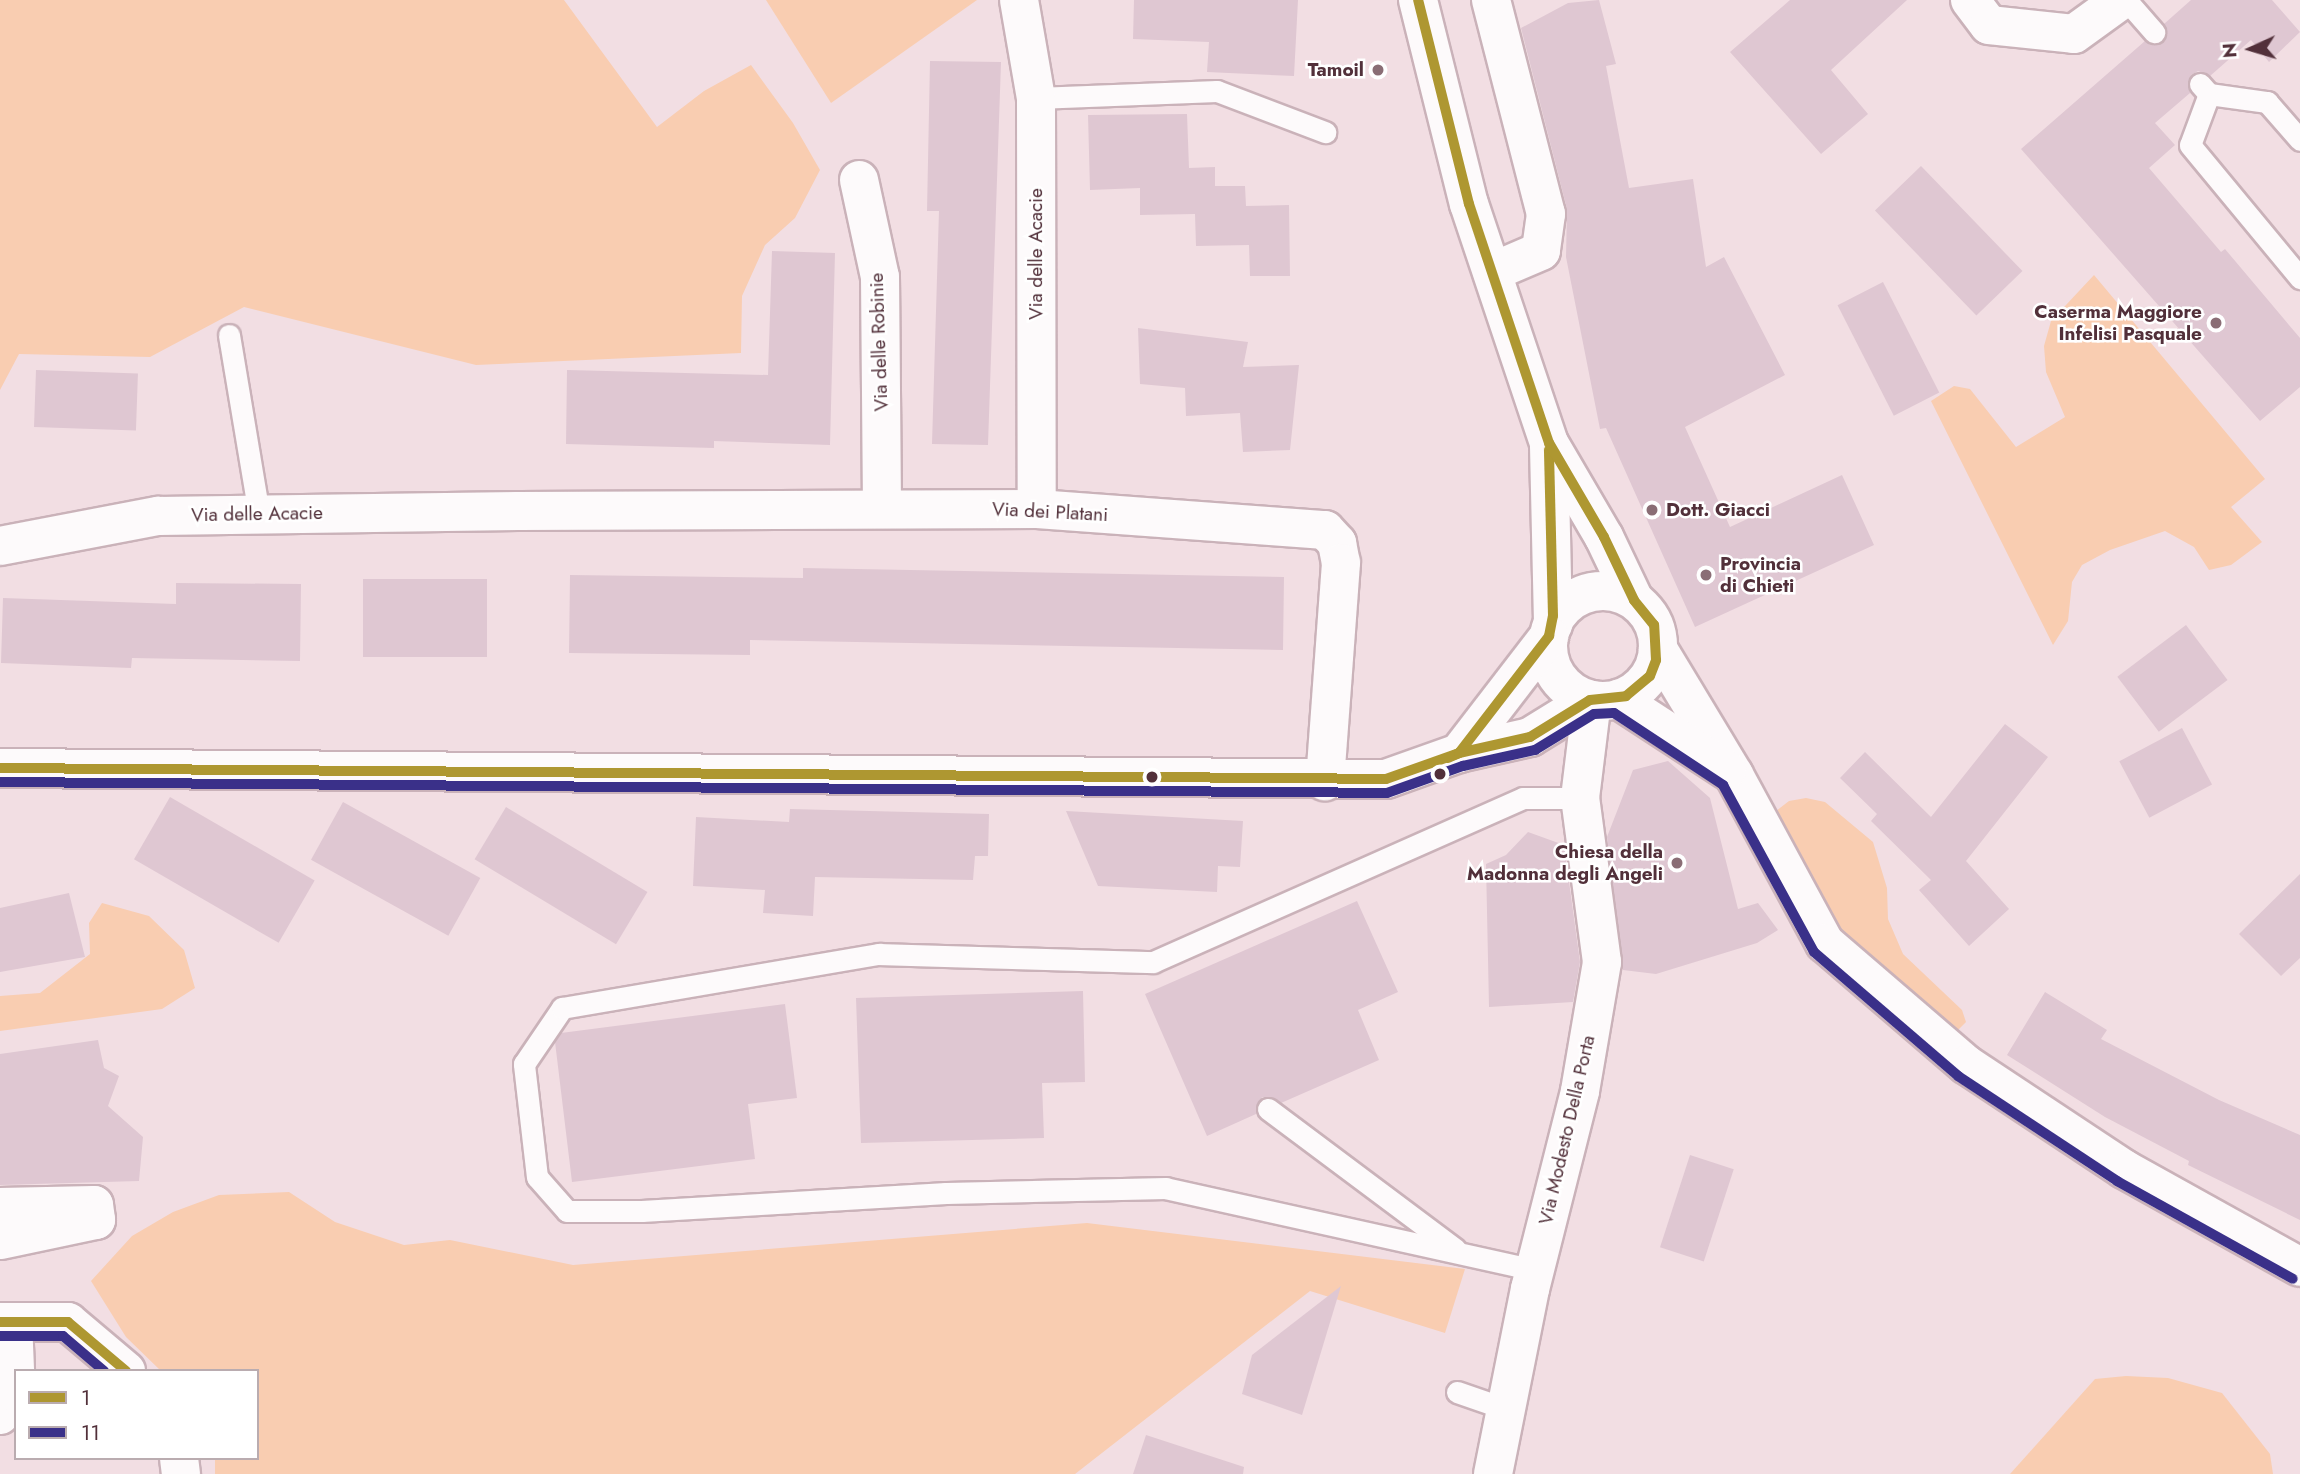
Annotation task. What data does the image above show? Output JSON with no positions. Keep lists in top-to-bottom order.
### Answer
{
  "streets": {
    "main road": [
      "Via delle Acacie",
      "Via delle Robinie",
      "Via dei Platani",
      "Via Modesto Della Porta"
    ]
  },
  "crossings": [
    ["Via delle Acacie", "Via dei Platani"],
    ["Via delle Robinie", "Via dei Platani"]
  ],
  "places": [
    "Tamoil",
    "Caserma Maggiore Infelisi Pasquale",
    "Dott. Giacci",
    "Provincia di Chieti",
    "Chiesa della Madonna degli Angeli"
  ],
  "lines": ["transit line 1", "transit line 11"],
  "legend": ["1", "11"],
  "north": "left"
}
